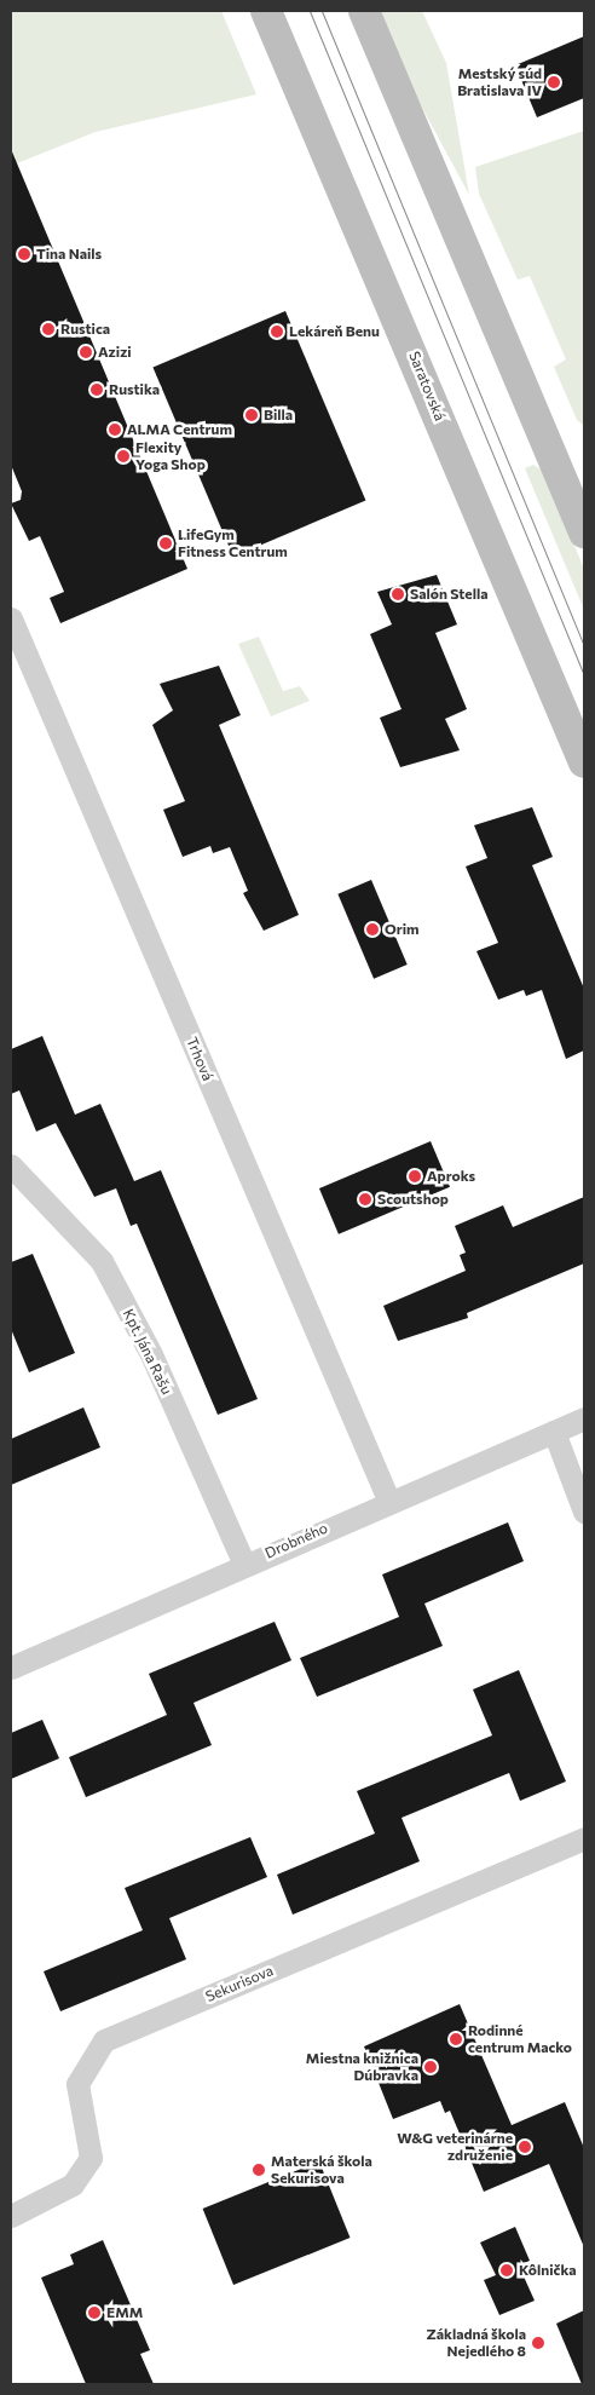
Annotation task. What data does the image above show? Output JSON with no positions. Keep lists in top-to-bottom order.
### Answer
{
  "streets": {
    "main road": ["Saratovská"],
    "street": [
      "Trhová",
      "Kpt. Jána Rašu",
      "Drobného",
      "Sekurisova"
    ]
  },
  "crossings": [
    ["Trhová", "Drobného"],
    ["Kpt. Jána Rašu", "Drobného"]
  ],
  "places": [
    "Mestský súd Bratislava IV",
    "Tina Nails",
    "Rustica",
    "Lekáreň Benu",
    "Azizi",
    "Rustika",
    "Billa",
    "ALMA Centrum",
    "Flexity Yoga Shop",
    "LifeGym Fitness Centrum",
    "Salón Stella",
    "Orim",
    "Aproks",
    "Scoutshop",
    "Rodinné centrum Macko",
    "Miestna knižnica Dúbravka",
    "W&G veterinárne združenie",
    "Materská škola Sekurisova",
    "Kôlnička",
    "EMM",
    "Základná škola Nejedlého 8"
  ]
}
